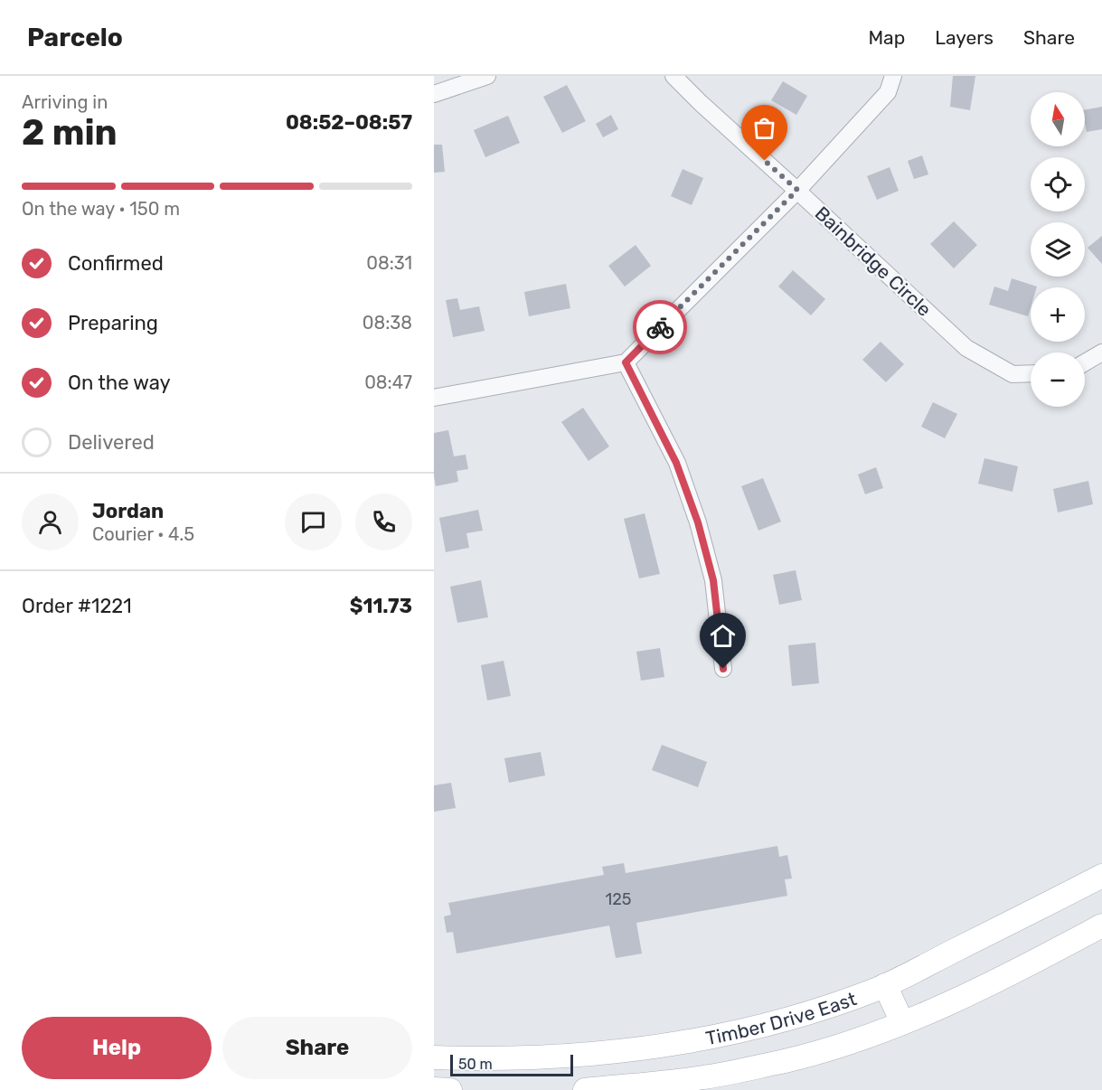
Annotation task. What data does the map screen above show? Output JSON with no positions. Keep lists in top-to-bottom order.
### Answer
{
  "streets": {
    "main road": ["Timber Drive East"],
    "street": ["Bainbridge Circle"]
  },
  "house_numbers": ["125"],
  "scale_bar": "50 m",
  "north": "top",
  "page": {
    "header": "Parcelo",
    "nav": ["Map", "Layers", "Share"],
    "heading": ["2 min", "Arriving in", "08:52–08:57"],
    "panel": [
      "Jordan",
      "Courier · 4.5",
      "Order #1221",
      "$11.73"
    ],
    "map_buttons": ["+", "−"],
    "bar": "On the way · 150 m",
    "list": [
      ["Confirmed", "08:31"],
      ["Preparing", "08:38"],
      ["On the way", "08:47"],
      "Delivered"
    ],
    "buttons": ["Help", "Share"],
    "scale": "50 m"
  }
}
